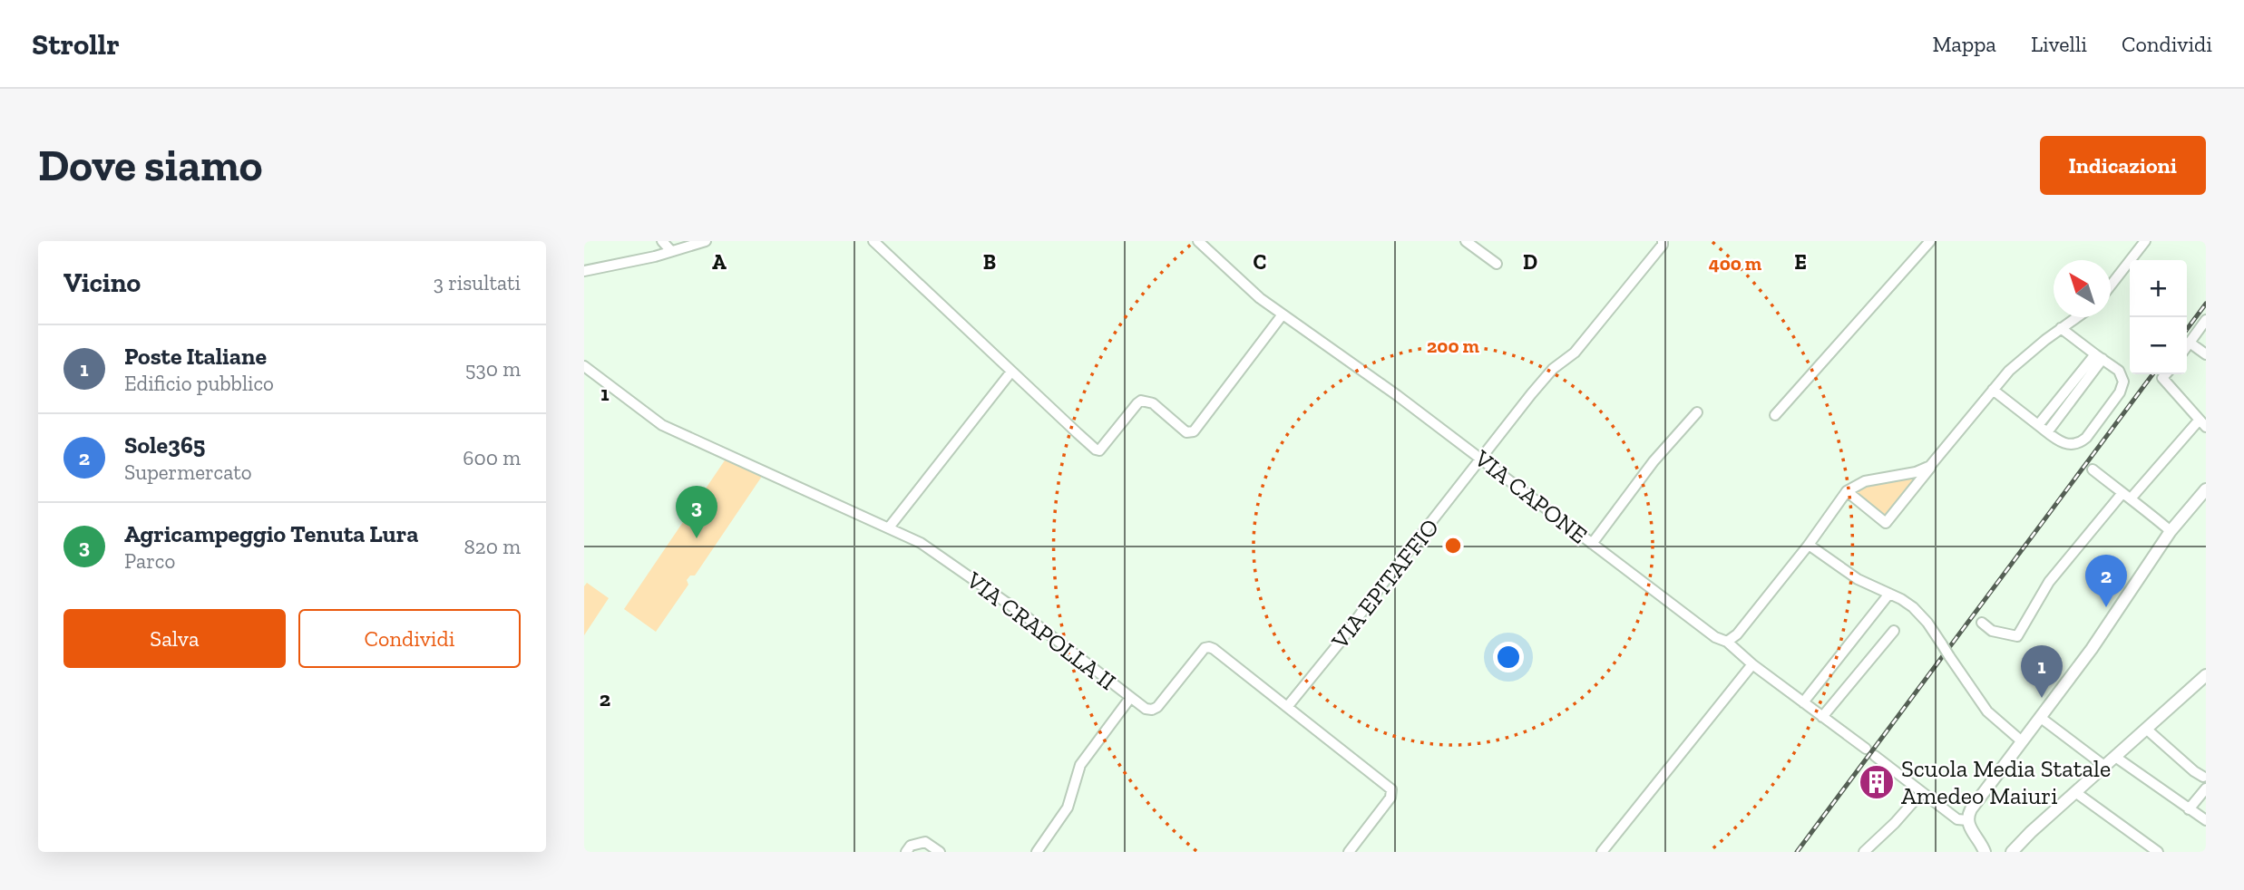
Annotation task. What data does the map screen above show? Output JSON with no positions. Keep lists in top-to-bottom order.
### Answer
{
  "streets": {
    "street": ["VIA CAPONE", "VIA EPITAFFIO", "VIA CRAPOLLA II"]
  },
  "crossings": [
    ["VIA CAPONE", "VIA EPITAFFIO"],
    ["VIA EPITAFFIO", "VIA CRAPOLLA II"]
  ],
  "places": {
    "building": ["Scuola Media Statale Amedeo Maiuri"]
  },
  "north": "top left",
  "page": {
    "header": "Strollr",
    "nav": ["Mappa", "Livelli", "Condividi"],
    "buttons": [
      "Indicazioni",
      ["Salva", "Condividi"]
    ],
    "title": "Dove siamo",
    "heading": ["Vicino", "3 risultati"],
    "map_buttons": ["+", "−"],
    "list": [
      {
        "mark": "1",
        "name": "Poste Italiane",
        "note": "Edificio pubblico",
        "value": "530 m"
      },
      {
        "mark": "2",
        "name": "Sole365",
        "note": "Supermercato",
        "value": "600 m"
      },
      {
        "mark": "3",
        "name": "Agricampeggio Tenuta Lura",
        "note": "Parco",
        "value": "820 m"
      }
    ],
    "pins": ["3", "2", "1"]
  },
  "grid": {
    "columns": [
      "A",
      "B",
      "C",
      "D",
      "E"
    ],
    "rows": ["1", "2"]
  },
  "rings": ["400 m", "200 m"]
}
